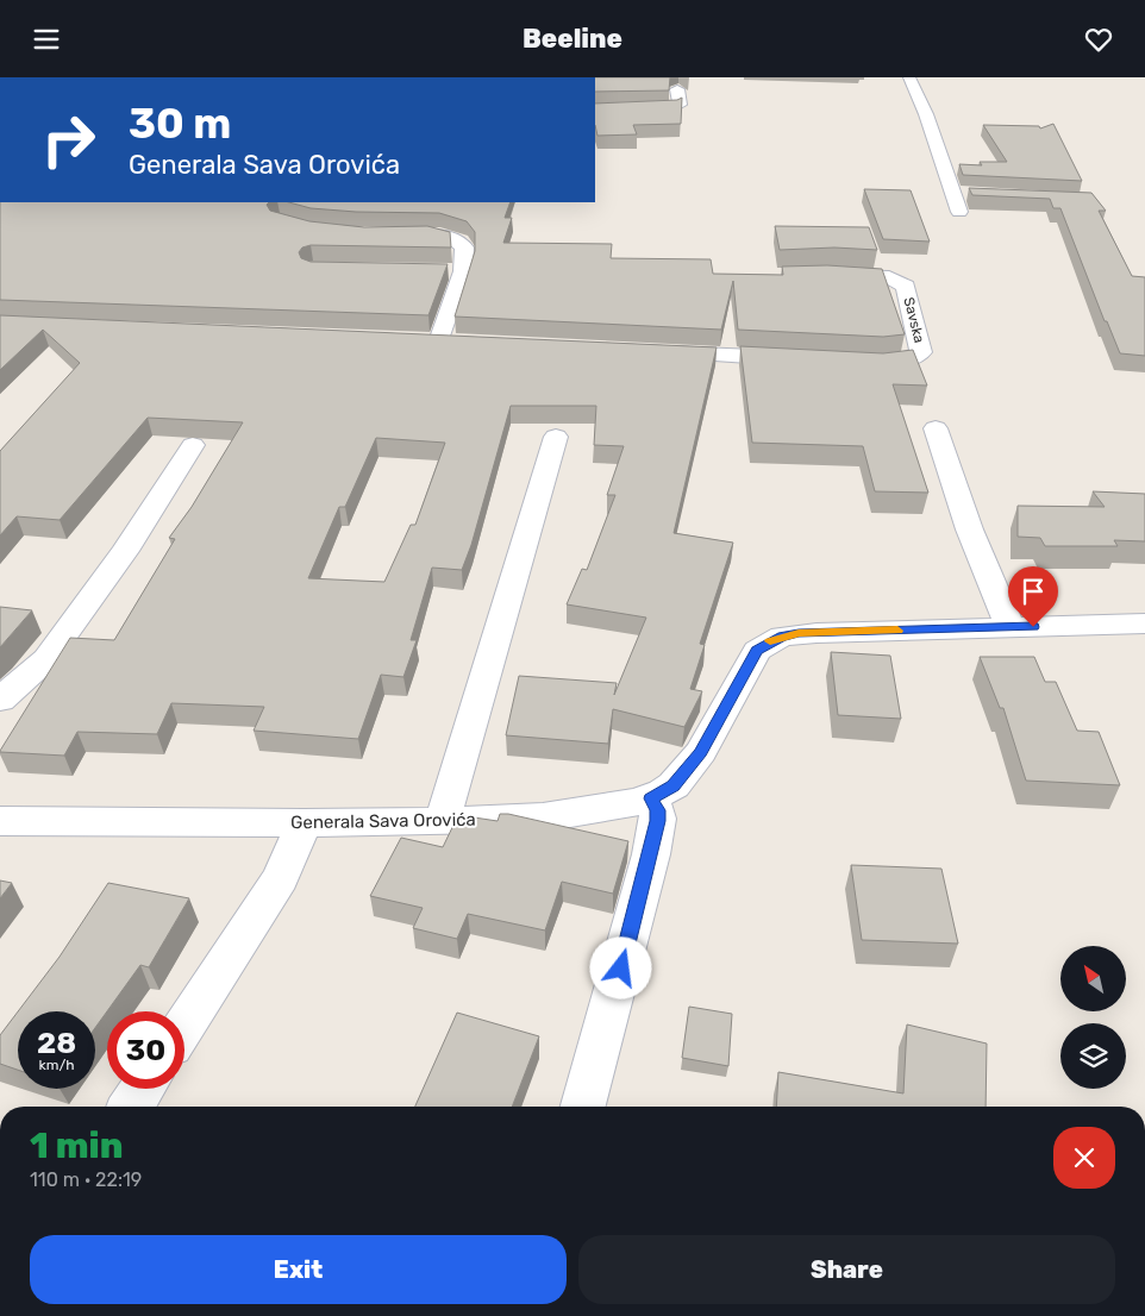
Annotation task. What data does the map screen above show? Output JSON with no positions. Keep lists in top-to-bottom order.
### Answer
{
  "streets": {
    "street": ["Savska", "Generala Sava Orovića"]
  },
  "north": "top left",
  "page": {
    "header": "Beeline",
    "turn": ["30 m", "Generala Sava Orovića"],
    "speed": "28 km/h",
    "limit": "30",
    "heading": ["1 min", "110 m · 22:19"],
    "buttons": ["Exit", "Share"]
  }
}
